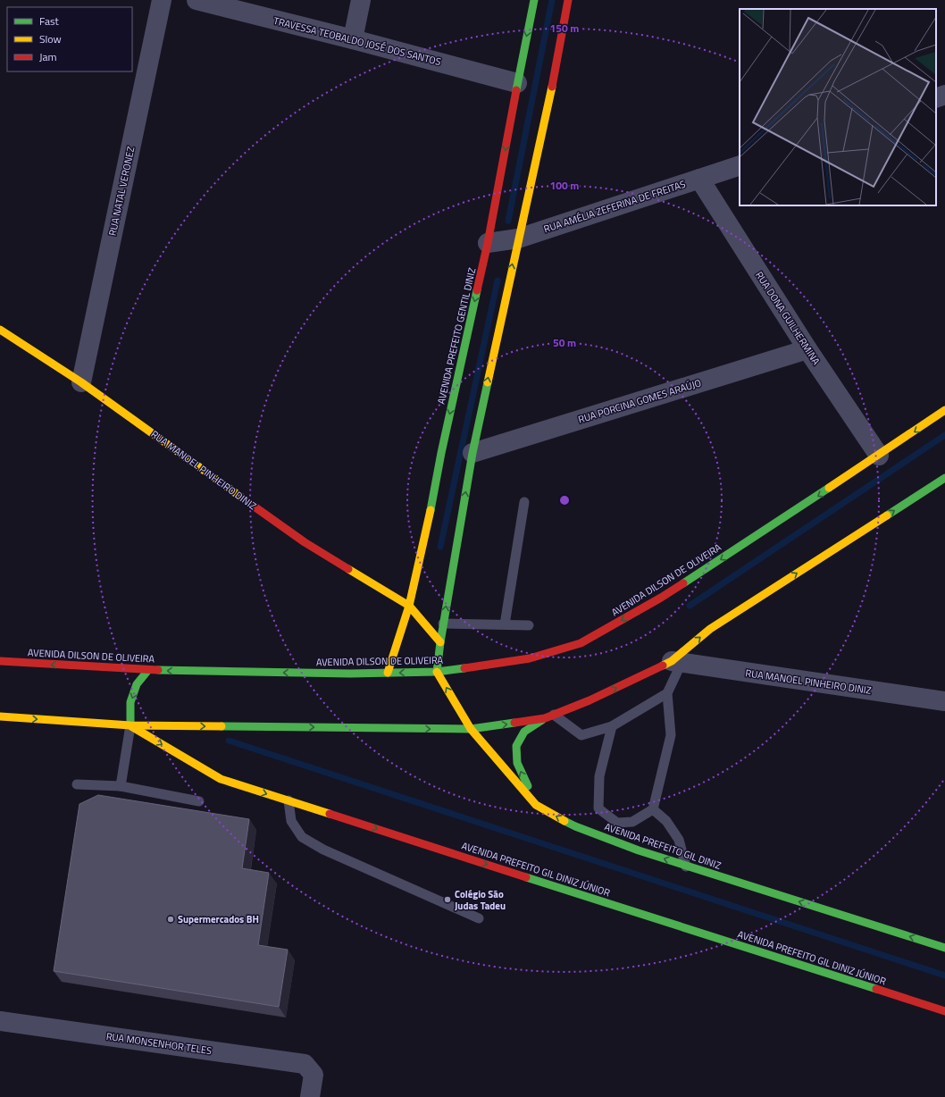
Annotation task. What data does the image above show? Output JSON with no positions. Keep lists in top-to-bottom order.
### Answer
{
  "streets": {
    "street": [
      "TRAVESSA TEOBALDO JOSÉ DOS SANTOS",
      "RUA NATAL VERONEZ",
      "RUA AMÉLIA ZEFERINA DE FREITAS",
      "RUA DONA GUILHERMINA",
      "AVENIDA PREFEITO GENTIL DINIZ",
      "RUA PORCINA GOMES ARAÚJO",
      "RUA MANOEL PINHEIRO DINIZ",
      "AVENIDA DILSON DE OLIVEIRA",
      "AVENIDA PREFEITO GIL DINIZ",
      "AVENIDA PREFEITO GIL DINIZ JÚNIOR",
      "RUA MONSENHOR TELES"
    ]
  },
  "crossings": [
    ["TRAVESSA TEOBALDO JOSÉ DOS SANTOS", "AVENIDA PREFEITO GENTIL DINIZ"],
    ["RUA NATAL VERONEZ", "RUA MANOEL PINHEIRO DINIZ"],
    ["RUA AMÉLIA ZEFERINA DE FREITAS", "RUA DONA GUILHERMINA"],
    ["RUA AMÉLIA ZEFERINA DE FREITAS", "AVENIDA PREFEITO GENTIL DINIZ"],
    ["RUA DONA GUILHERMINA", "RUA PORCINA GOMES ARAÚJO"],
    ["RUA DONA GUILHERMINA", "AVENIDA DILSON DE OLIVEIRA"],
    ["AVENIDA PREFEITO GENTIL DINIZ", "RUA MANOEL PINHEIRO DINIZ"],
    ["AVENIDA PREFEITO GENTIL DINIZ", "AVENIDA DILSON DE OLIVEIRA"],
    ["AVENIDA DILSON DE OLIVEIRA", "AVENIDA PREFEITO GIL DINIZ"]
  ],
  "one_way": ["AVENIDA PREFEITO GIL DINIZ", "AVENIDA PREFEITO GIL DINIZ JÚNIOR"],
  "places": ["Colégio São Judas Tadeu", "Supermercados BH"],
  "legend": ["Fast", "Slow", "Jam"],
  "rings": ["150 m", "100 m", "50 m"]
}
